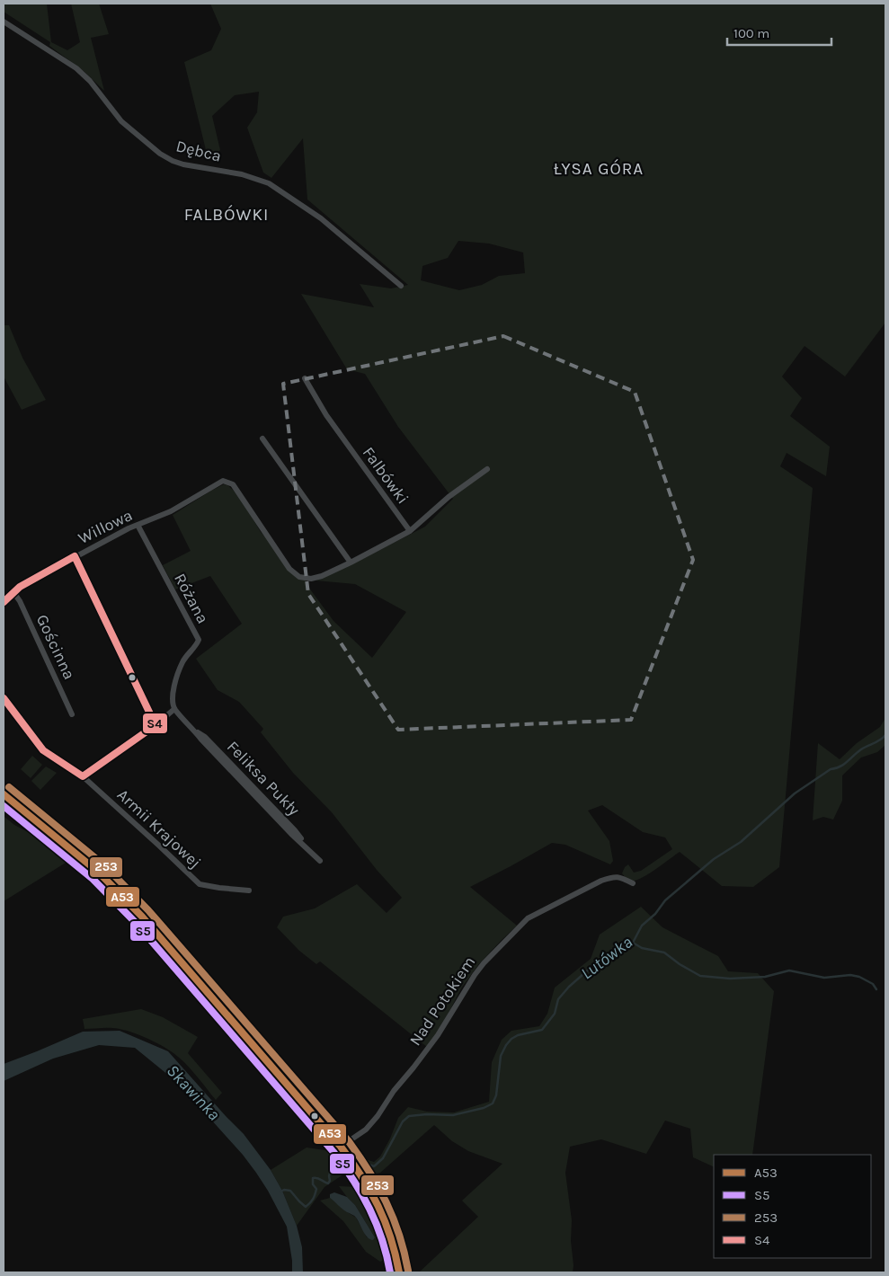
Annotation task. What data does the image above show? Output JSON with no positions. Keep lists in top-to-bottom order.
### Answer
{
  "streets": {
    "street": [
      "Dębca",
      "Falbówki",
      "Willowa",
      "Różana",
      "Gościnna",
      "Feliksa Pukły",
      "Armii Krajowej",
      "Nad Potokiem"
    ]
  },
  "crossings": [
    ["Willowa", "Różana"],
    ["Willowa", "Gościnna"],
    ["Różana", "Feliksa Pukły"]
  ],
  "districts": ["ŁYSA GÓRA", "FALBÓWKI"],
  "water": ["Lutówka", "Skawinka"],
  "lines": [
    "transit line S4",
    "transit line 253",
    "transit line A53",
    "transit line S5"
  ],
  "legend": [
    "A53",
    "S5",
    "253",
    "S4"
  ],
  "scale_bar": "100 m"
}
